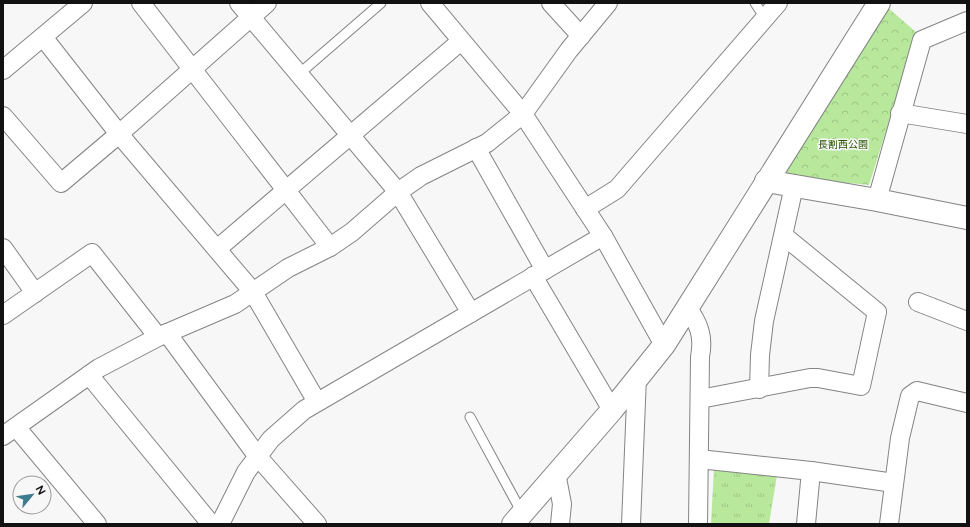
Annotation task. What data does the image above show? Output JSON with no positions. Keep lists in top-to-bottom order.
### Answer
{
  "parks": ["長割西公園"],
  "north": "top right"
}
